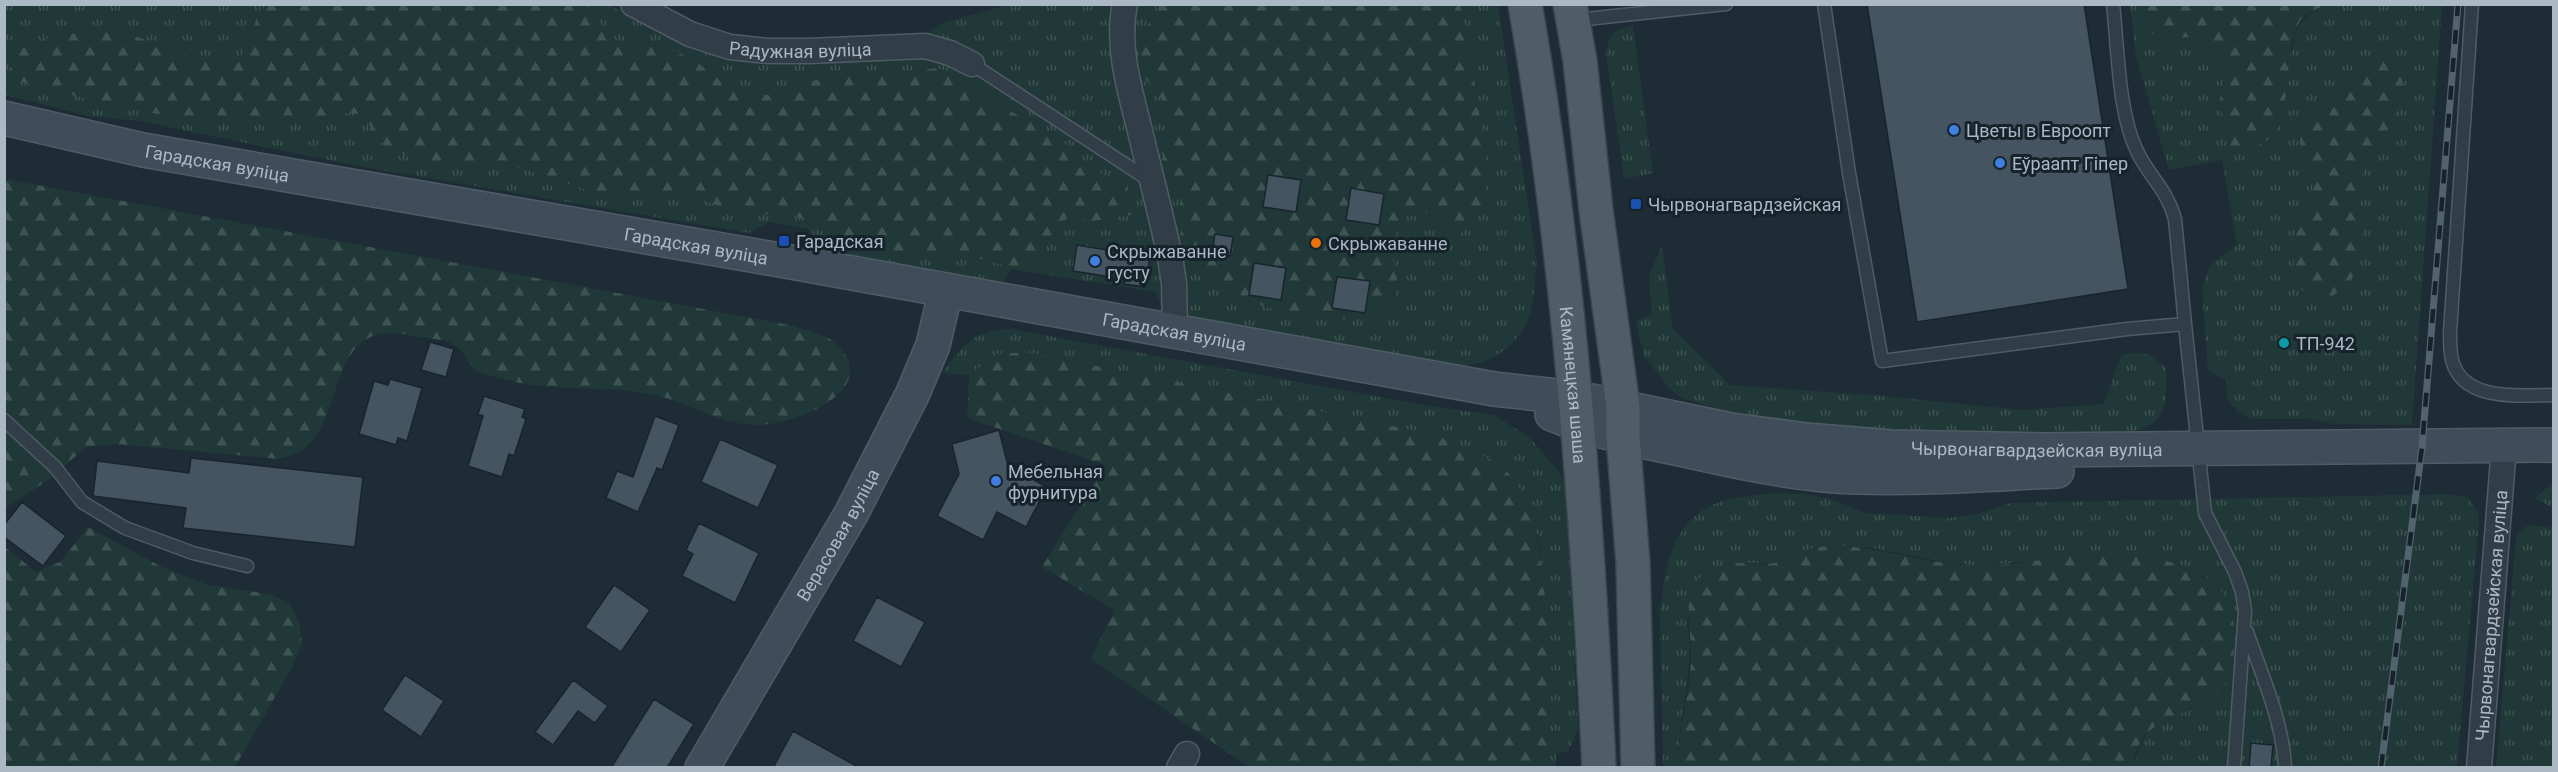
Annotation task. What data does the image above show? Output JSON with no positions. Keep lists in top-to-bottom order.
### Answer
{
  "streets": {
    "main road": [
      "Гарадская вуліца",
      "Камянецкая шаша",
      "Чырвонагвардзейская вуліца",
      "Верасовая вуліца"
    ],
    "street": ["Радужная вуліца"]
  },
  "crossings": [
    ["Гарадская вуліца", "Камянецкая шаша"],
    ["Гарадская вуліца", "Чырвонагвардзейская вуліца"],
    ["Гарадская вуліца", "Верасовая вуліца"],
    ["Камянецкая шаша", "Чырвонагвардзейская вуліца"]
  ],
  "places": {
    "other": [
      "Цветы в Евроопт",
      "Еўраапт Гіпер",
      "Скрыжаванне",
      "Скрыжаванне густу",
      "ТП-942",
      "Мебельная фурнитура"
    ],
    "transit": ["Чырвонагвардзейская", "Гарадская"]
  }
}
